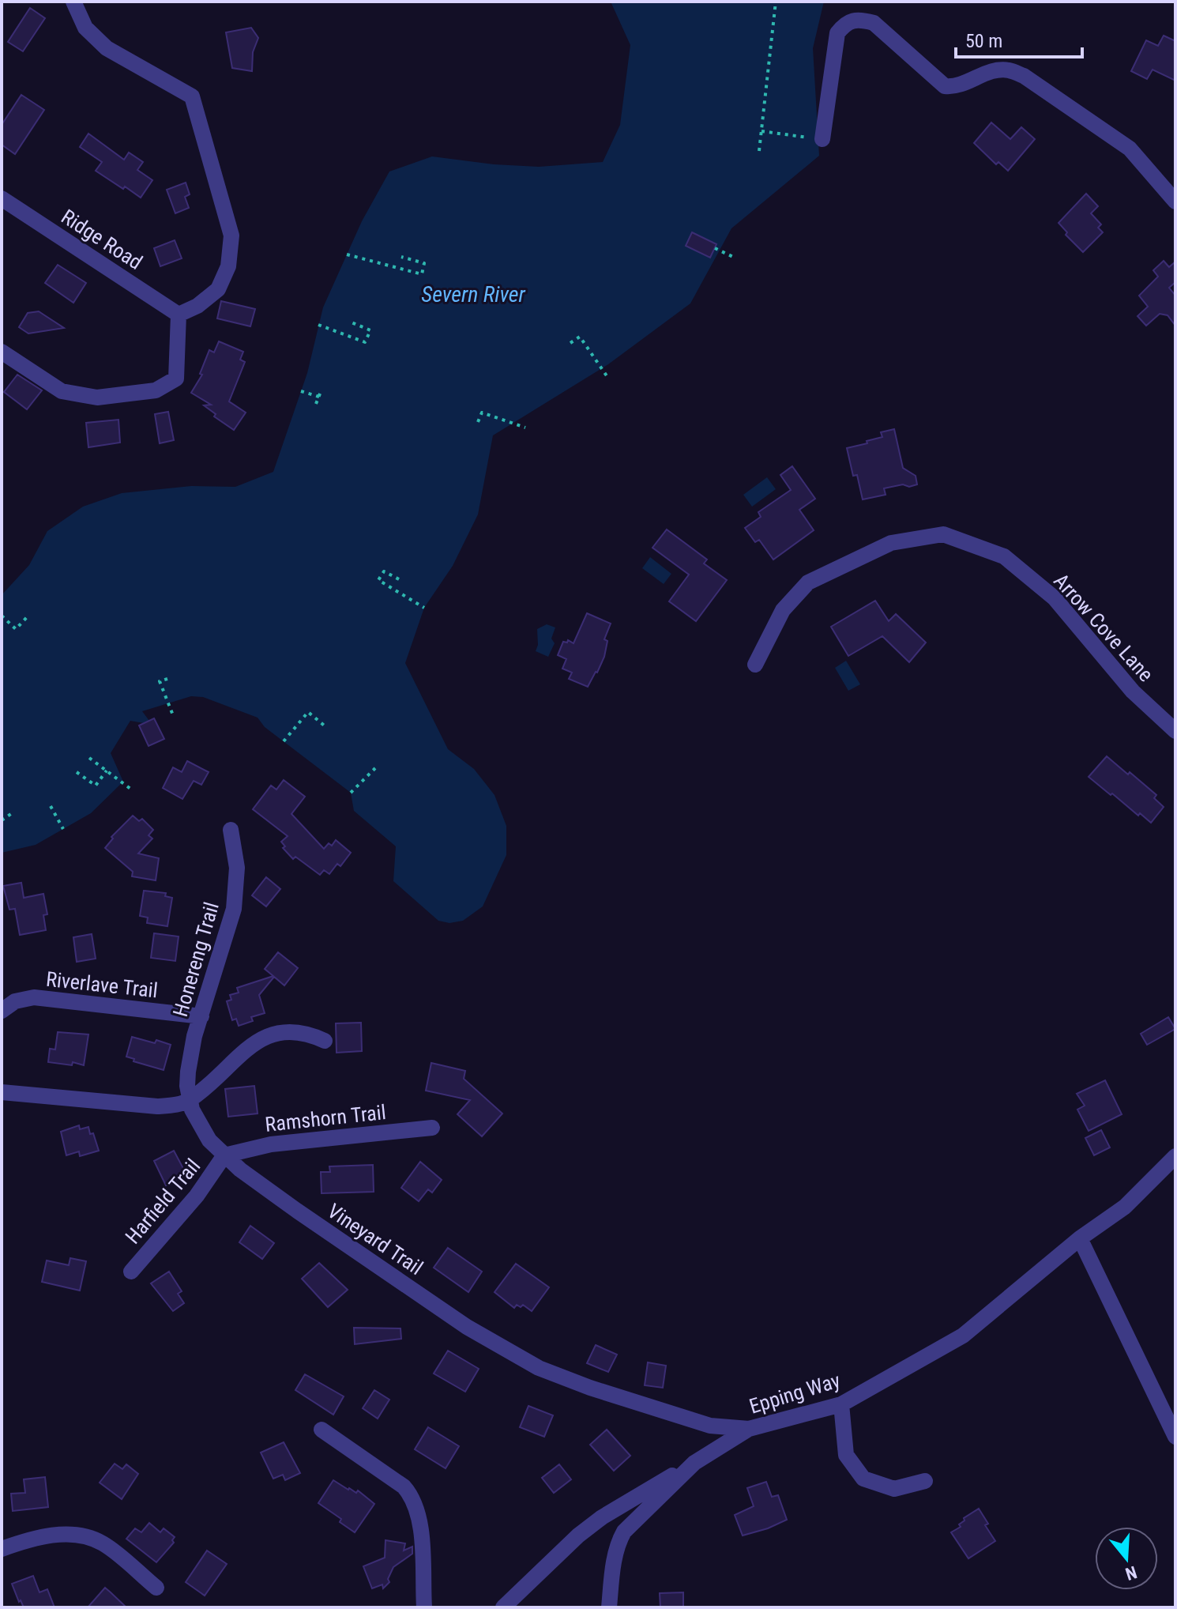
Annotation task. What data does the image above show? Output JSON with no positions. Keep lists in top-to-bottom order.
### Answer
{
  "streets": {
    "street": [
      "Ridge Road",
      "Arrow Cove Lane",
      "Honereng Trail",
      "Riverlave Trail",
      "Ramshorn Trail",
      "Harfield Trail",
      "Vineyard Trail",
      "Epping Way"
    ]
  },
  "crossings": [
    ["Honereng Trail", "Riverlave Trail"],
    ["Honereng Trail", "Vineyard Trail"],
    ["Ramshorn Trail", "Harfield Trail"],
    ["Ramshorn Trail", "Vineyard Trail"],
    ["Harfield Trail", "Vineyard Trail"],
    ["Vineyard Trail", "Epping Way"]
  ],
  "water": ["Severn River"],
  "scale_bar": "50 m",
  "north": "bottom"
}
